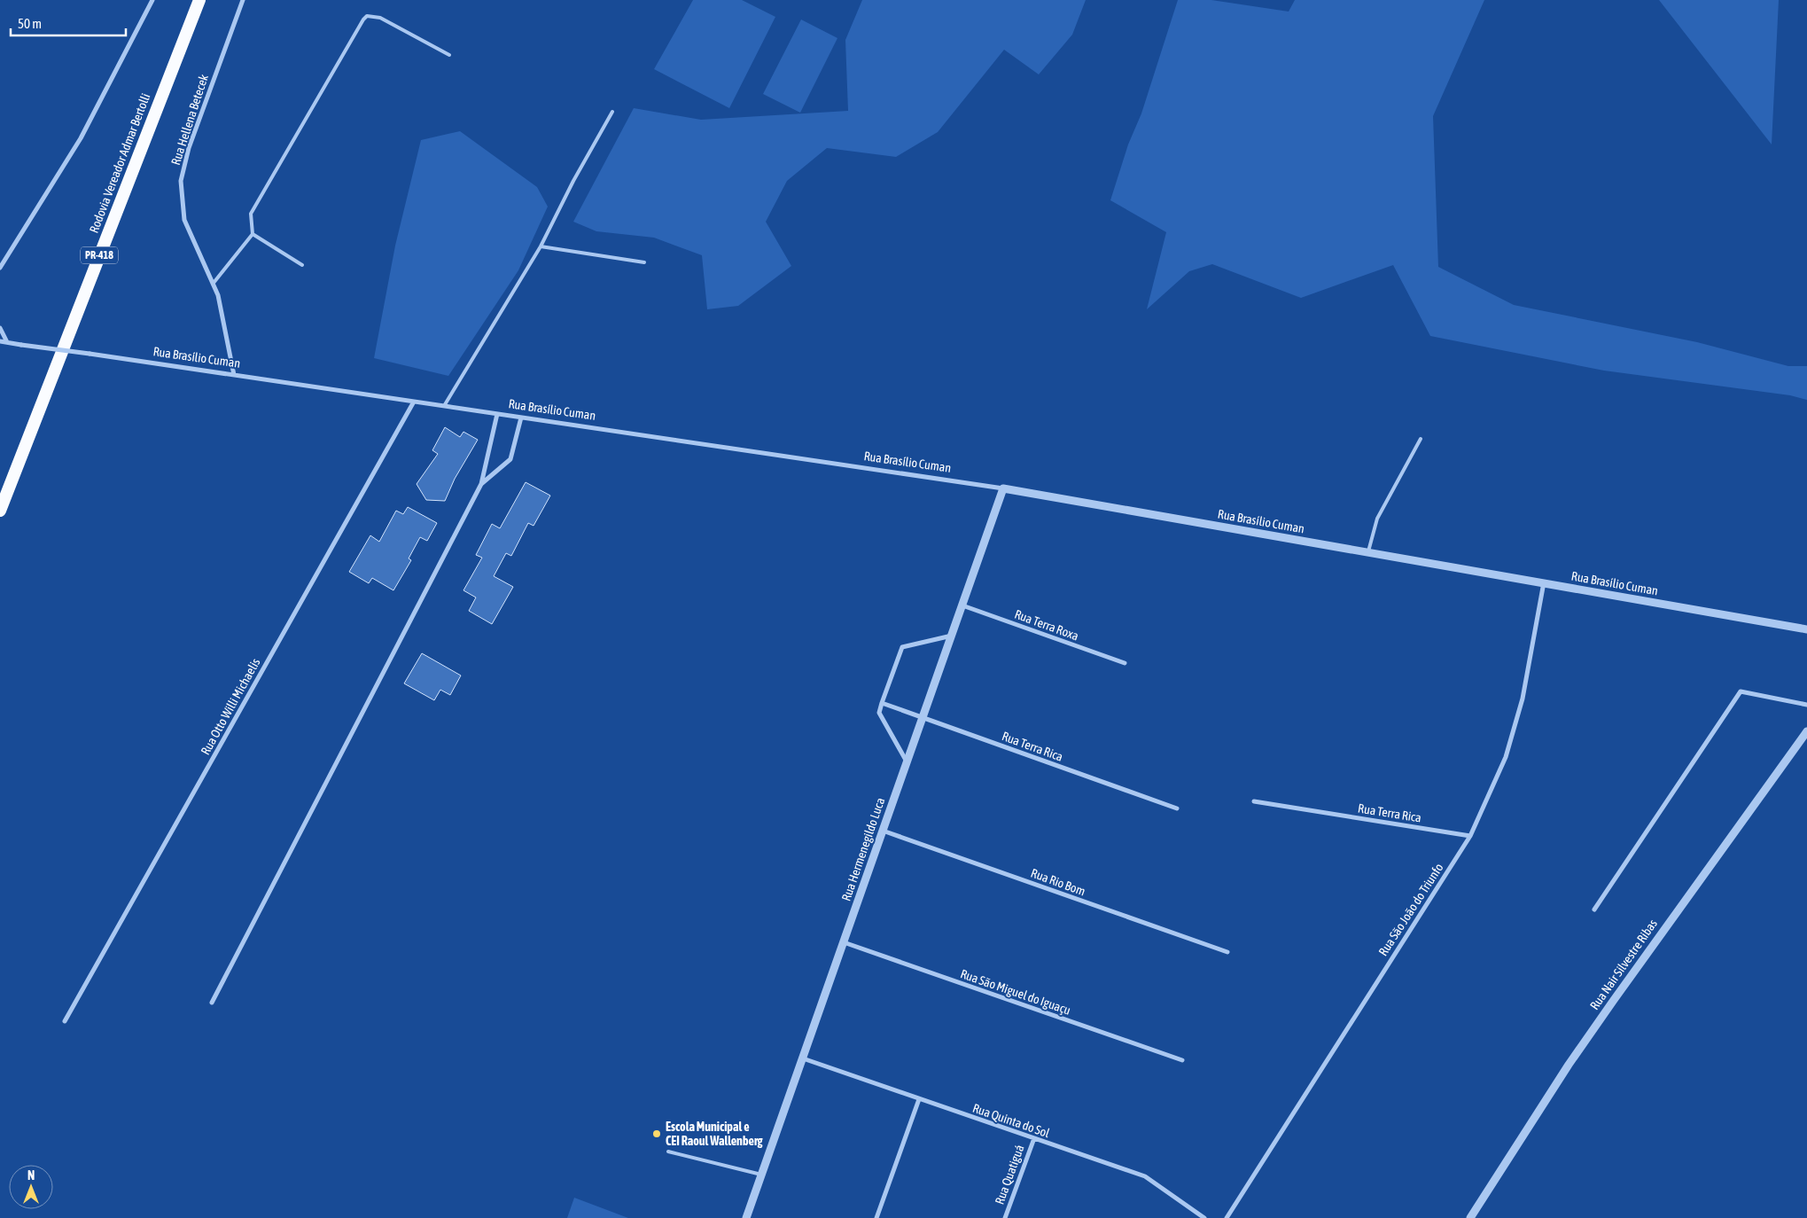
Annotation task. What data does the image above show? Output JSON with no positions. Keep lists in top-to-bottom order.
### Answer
{
  "streets": {
    "highway": ["Rodovia Vereador Admar Bertolli", "PR-418"],
    "street": [
      "Rua Hellena Betecek",
      "Rua Brasílio Cuman",
      "Rua Terra Roxa",
      "Rua Otto Willi Michaelis",
      "Rua Terra Rica",
      "Rua Hermenegildo Luca",
      "Rua Rio Bom",
      "Rua São João do Triunfo",
      "Rua Nair Silvestre Ribas",
      "Rua São Miguel do Iguaçu",
      "Rua Quinta do Sol",
      "Rua Quatiguá"
    ]
  },
  "crossings": [
    ["Rua Hellena Betecek", "Rua Brasílio Cuman"],
    ["Rua Brasílio Cuman", "Rua Otto Willi Michaelis"],
    ["Rua Brasílio Cuman", "Rua Hermenegildo Luca"],
    ["Rua Brasílio Cuman", "Rua São João do Triunfo"],
    ["Rua Terra Roxa", "Rua Hermenegildo Luca"],
    ["Rua Terra Rica", "Rua Hermenegildo Luca"],
    ["Rua Terra Rica", "Rua São João do Triunfo"],
    ["Rua Hermenegildo Luca", "Rua Rio Bom"],
    ["Rua Hermenegildo Luca", "Rua São Miguel do Iguaçu"],
    ["Rua Hermenegildo Luca", "Rua Quinta do Sol"],
    ["Rua Quinta do Sol", "Rua Quatiguá"]
  ],
  "places": ["Escola Municipal e CEI Raoul Wallenberg"],
  "scale_bar": "50 m",
  "north": "top"
}
